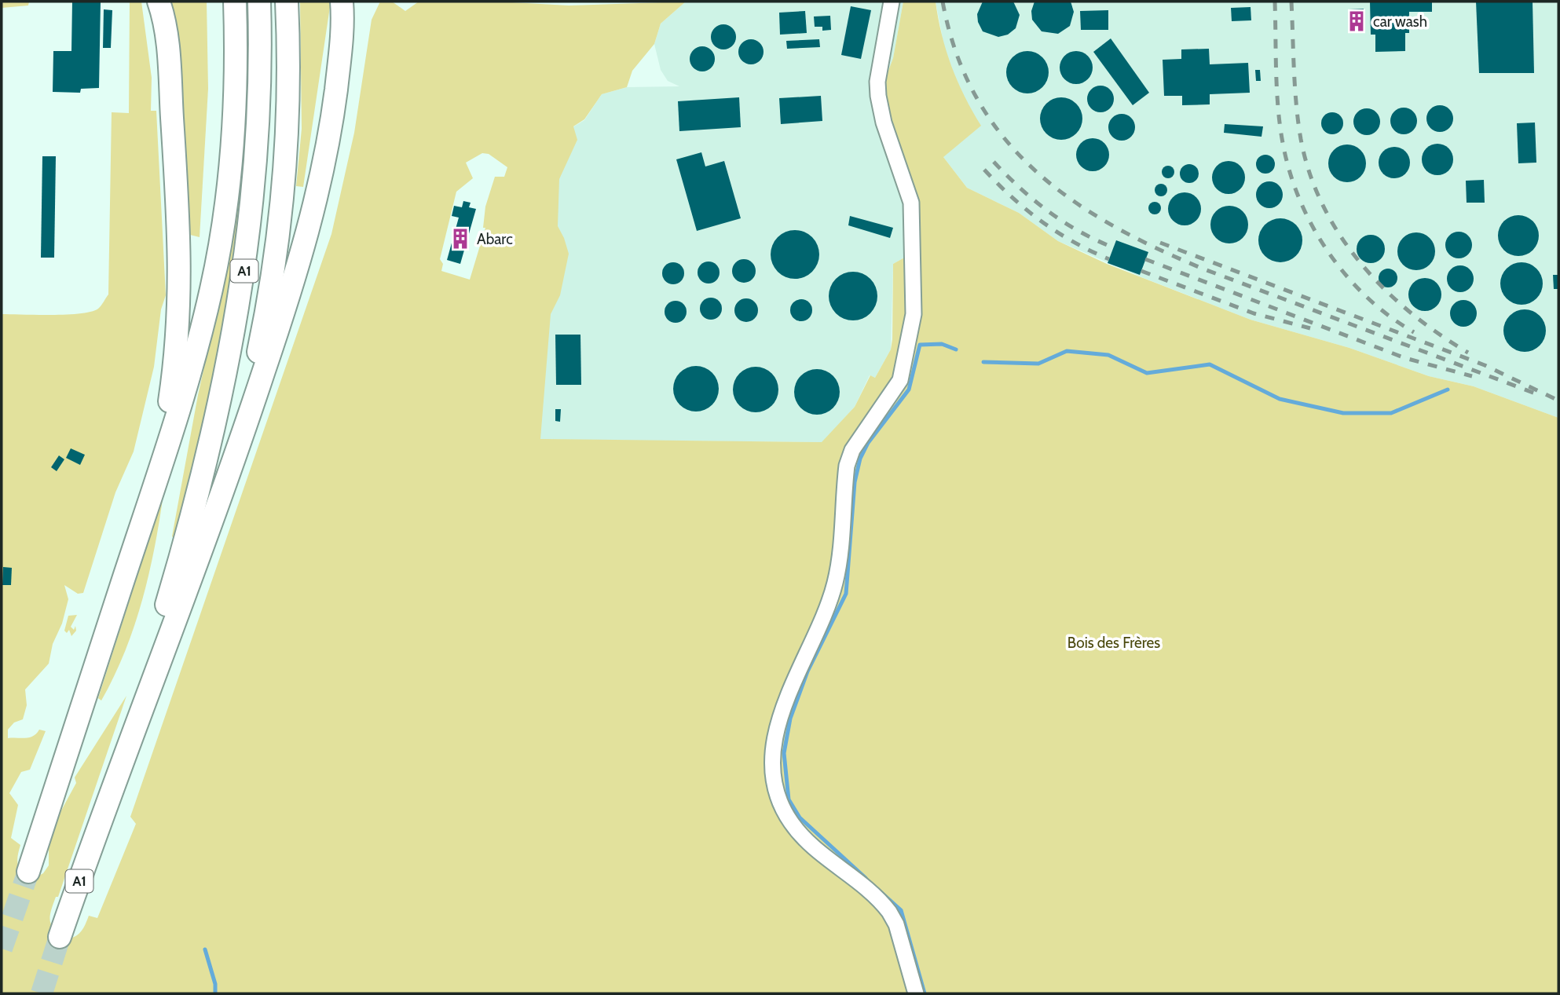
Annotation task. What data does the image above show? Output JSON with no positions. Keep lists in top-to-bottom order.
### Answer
{
  "streets": {
    "highway": ["A1"]
  },
  "parks": ["Bois des Frères"],
  "places": {
    "building": ["car wash", "Abarc"]
  }
}
